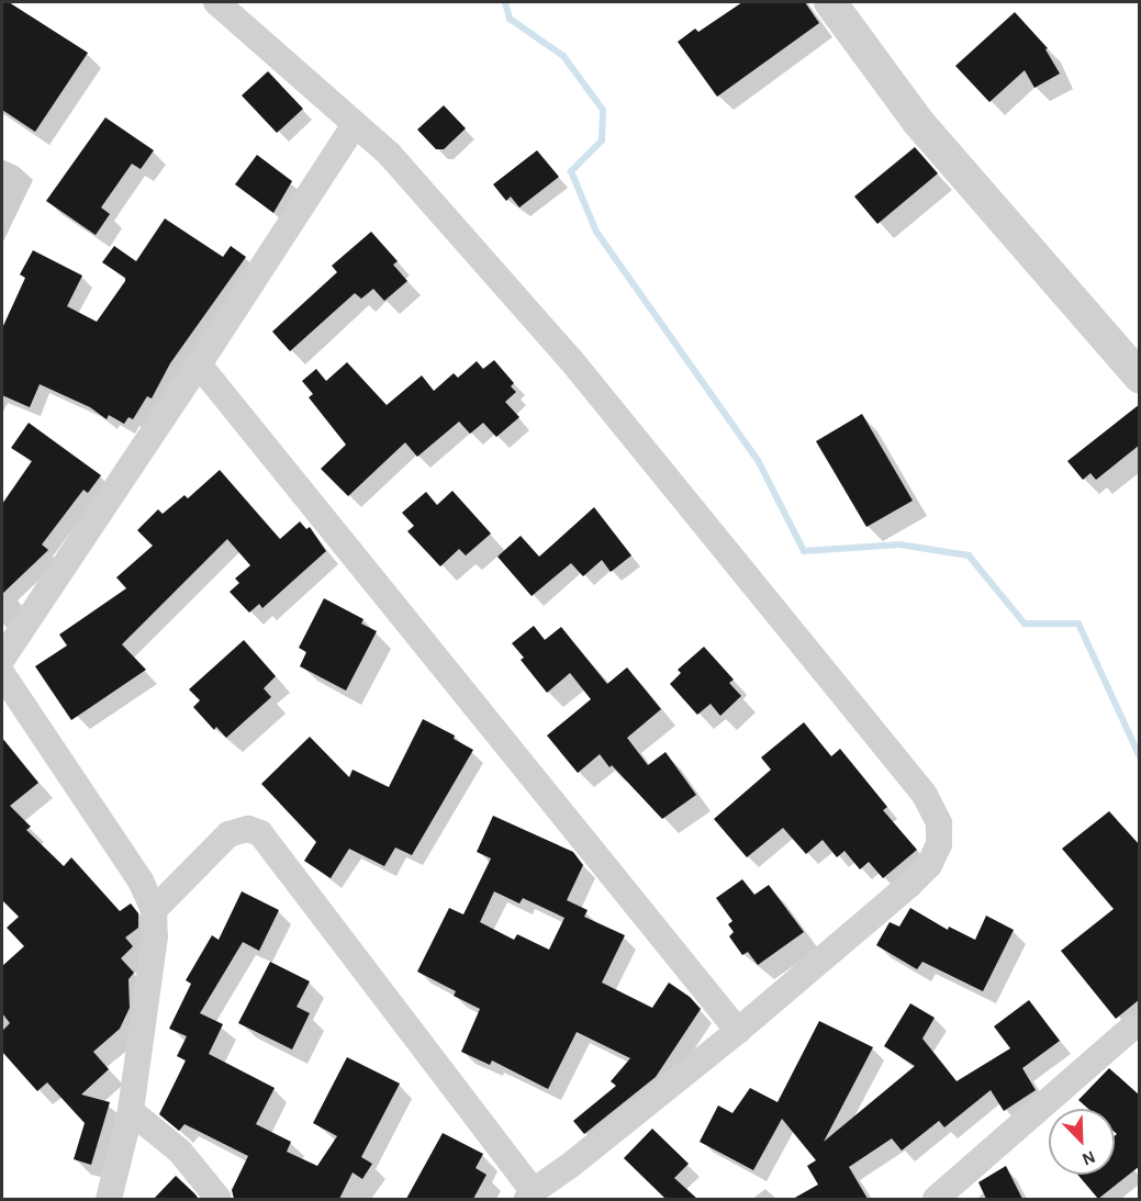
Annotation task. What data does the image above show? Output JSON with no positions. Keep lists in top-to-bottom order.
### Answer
{
  "north": "bottom right"
}
